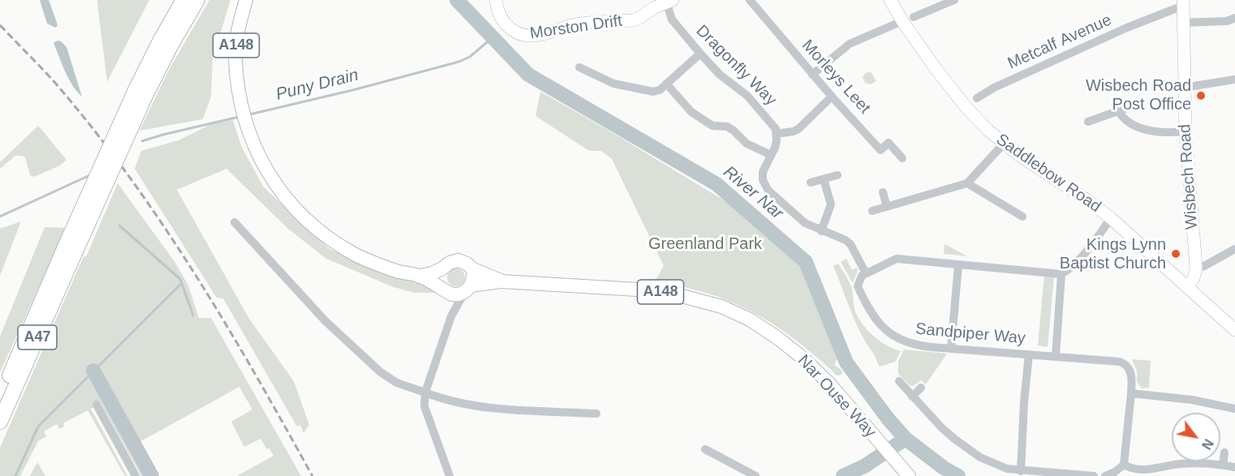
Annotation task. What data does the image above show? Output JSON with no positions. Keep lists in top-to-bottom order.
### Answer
{
  "streets": {
    "highway": ["A47"],
    "main road": ["A148", "Nar Ouse Way"],
    "street": [
      "Morston Drift",
      "Metcalf Avenue",
      "Dragonfly Way",
      "Morleys Leet",
      "Saddlebow Road",
      "Wisbech Road",
      "Sandpiper Way"
    ]
  },
  "crossings": [
    ["Morston Drift", "Dragonfly Way"],
    ["Metcalf Avenue", "Wisbech Road"],
    ["Saddlebow Road", "Wisbech Road"]
  ],
  "water": ["Puny Drain", "River Nar"],
  "parks": ["Greenland Park"],
  "places": ["Wisbech Road Post Office", "Kings Lynn Baptist Church"],
  "north": "bottom right"
}
